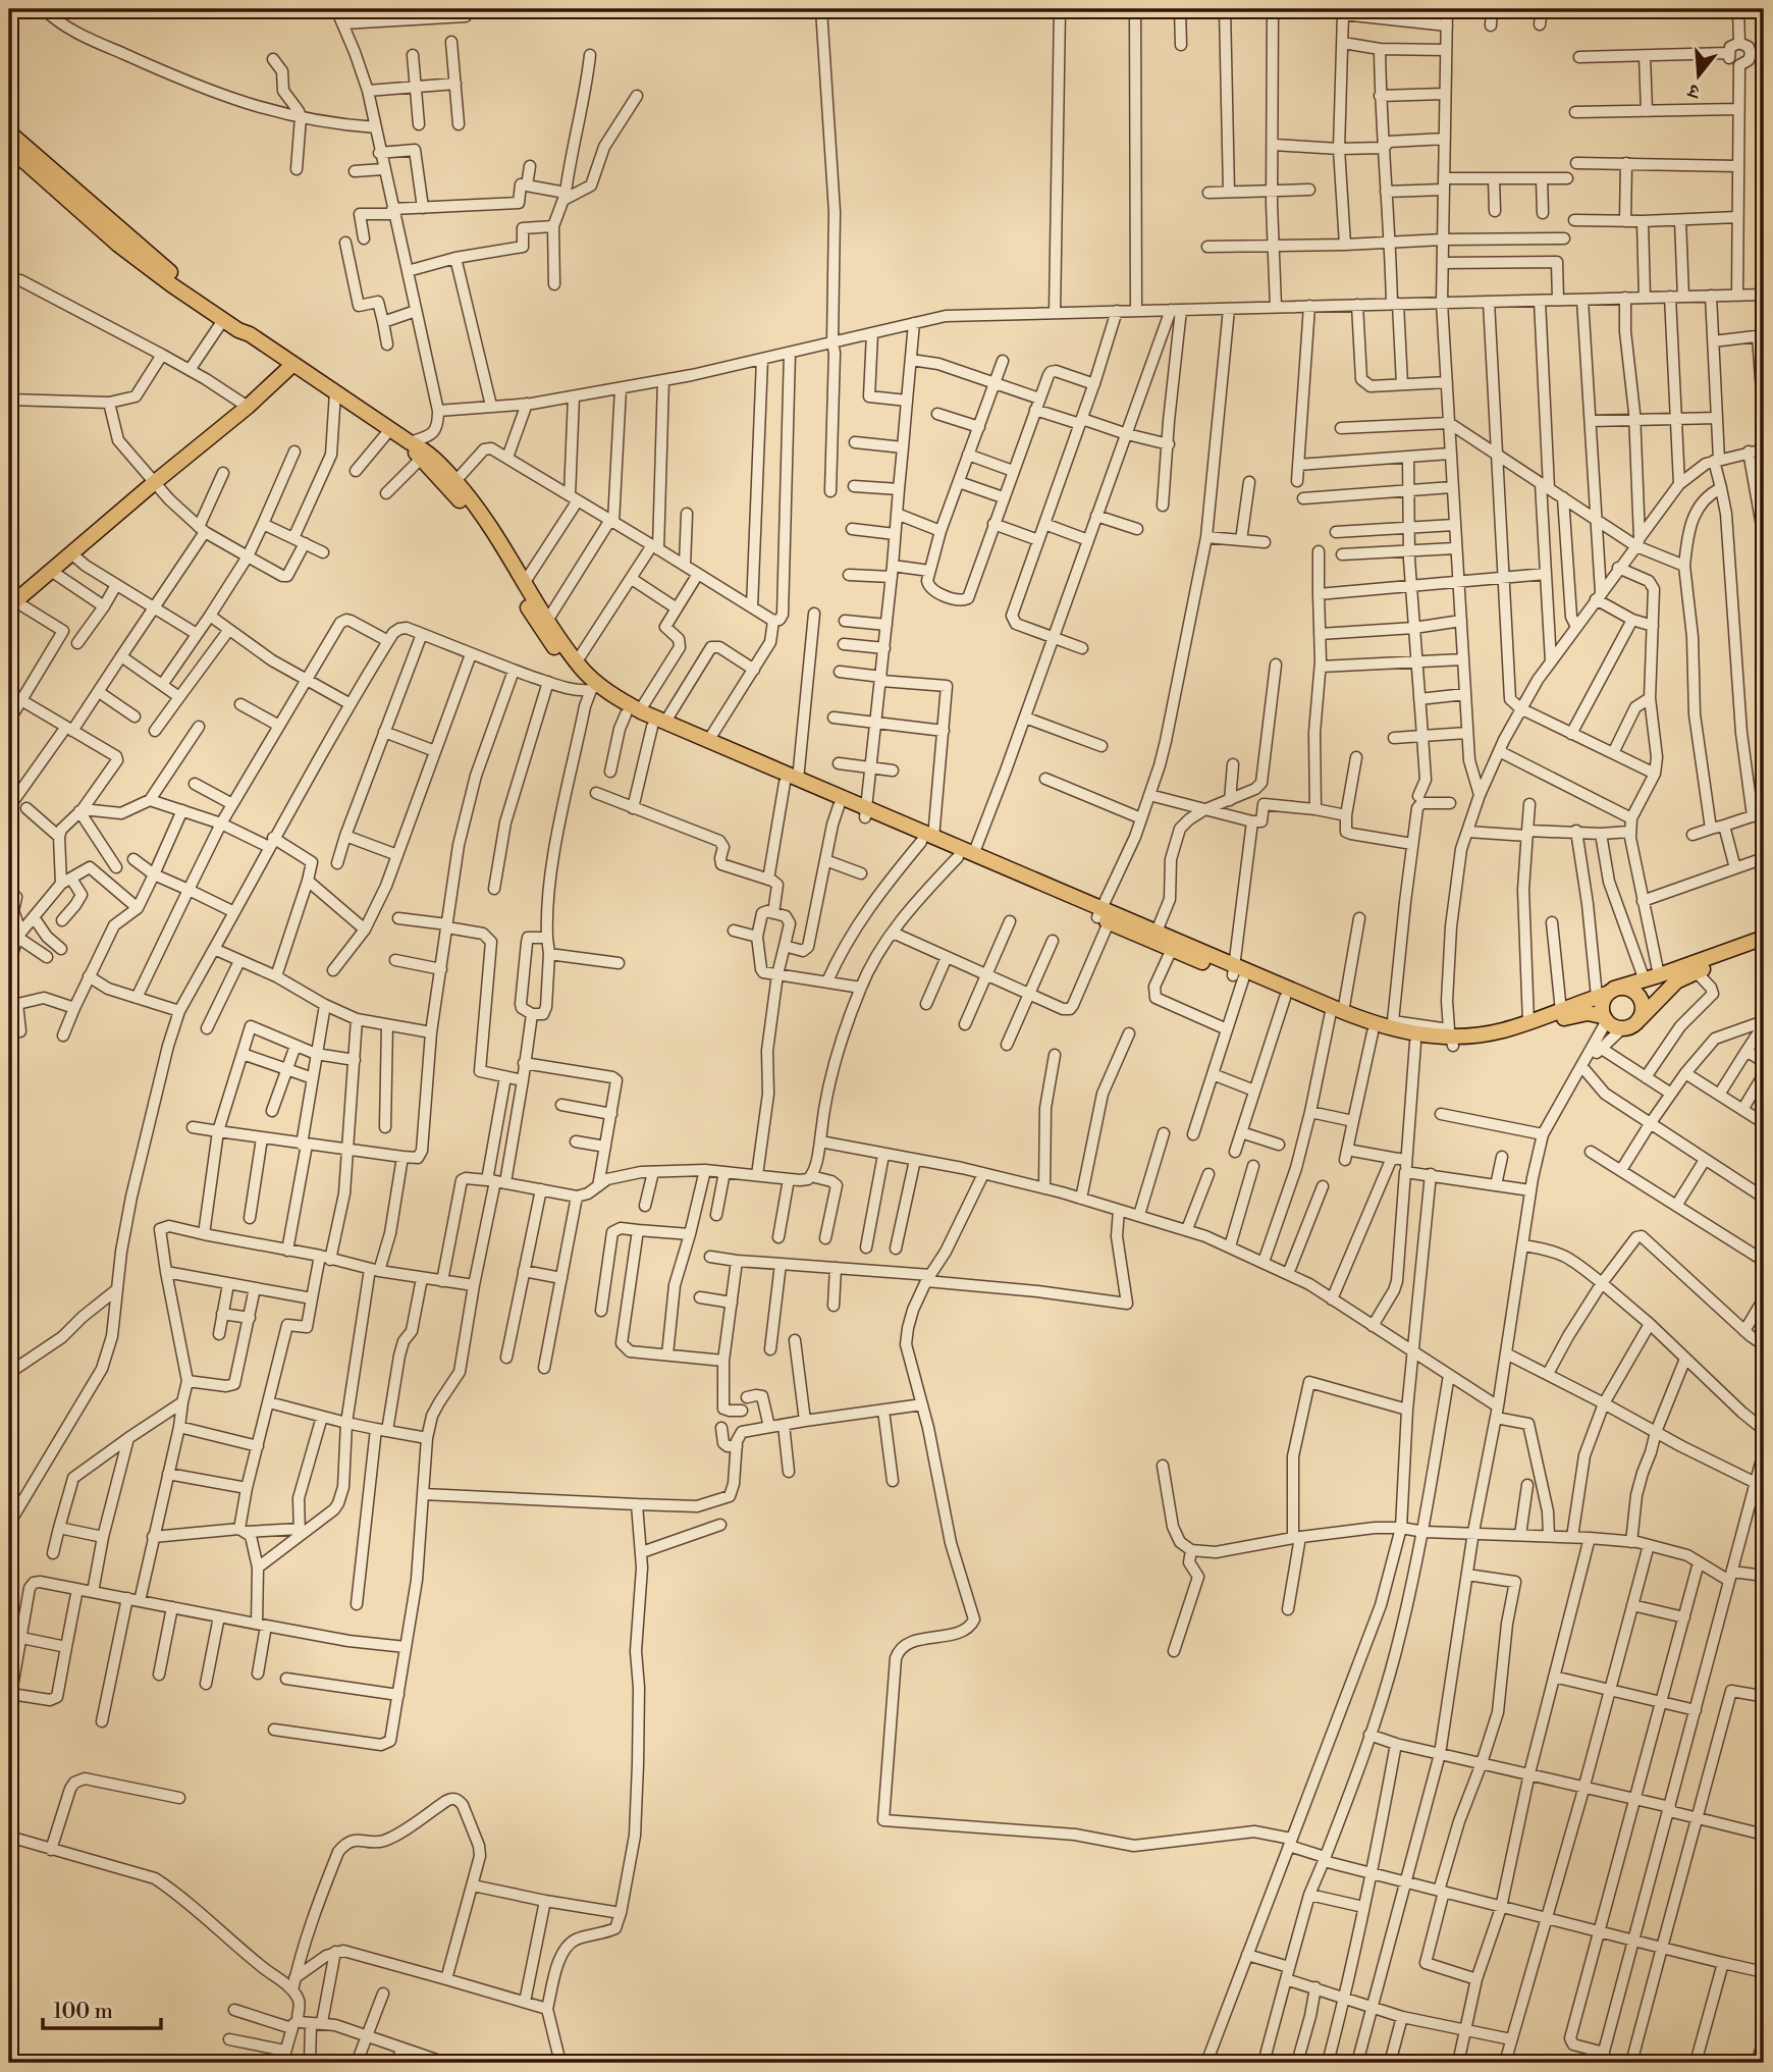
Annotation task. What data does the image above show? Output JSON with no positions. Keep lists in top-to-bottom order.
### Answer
{
  "scale_bar": "100 m",
  "north": "bottom"
}
